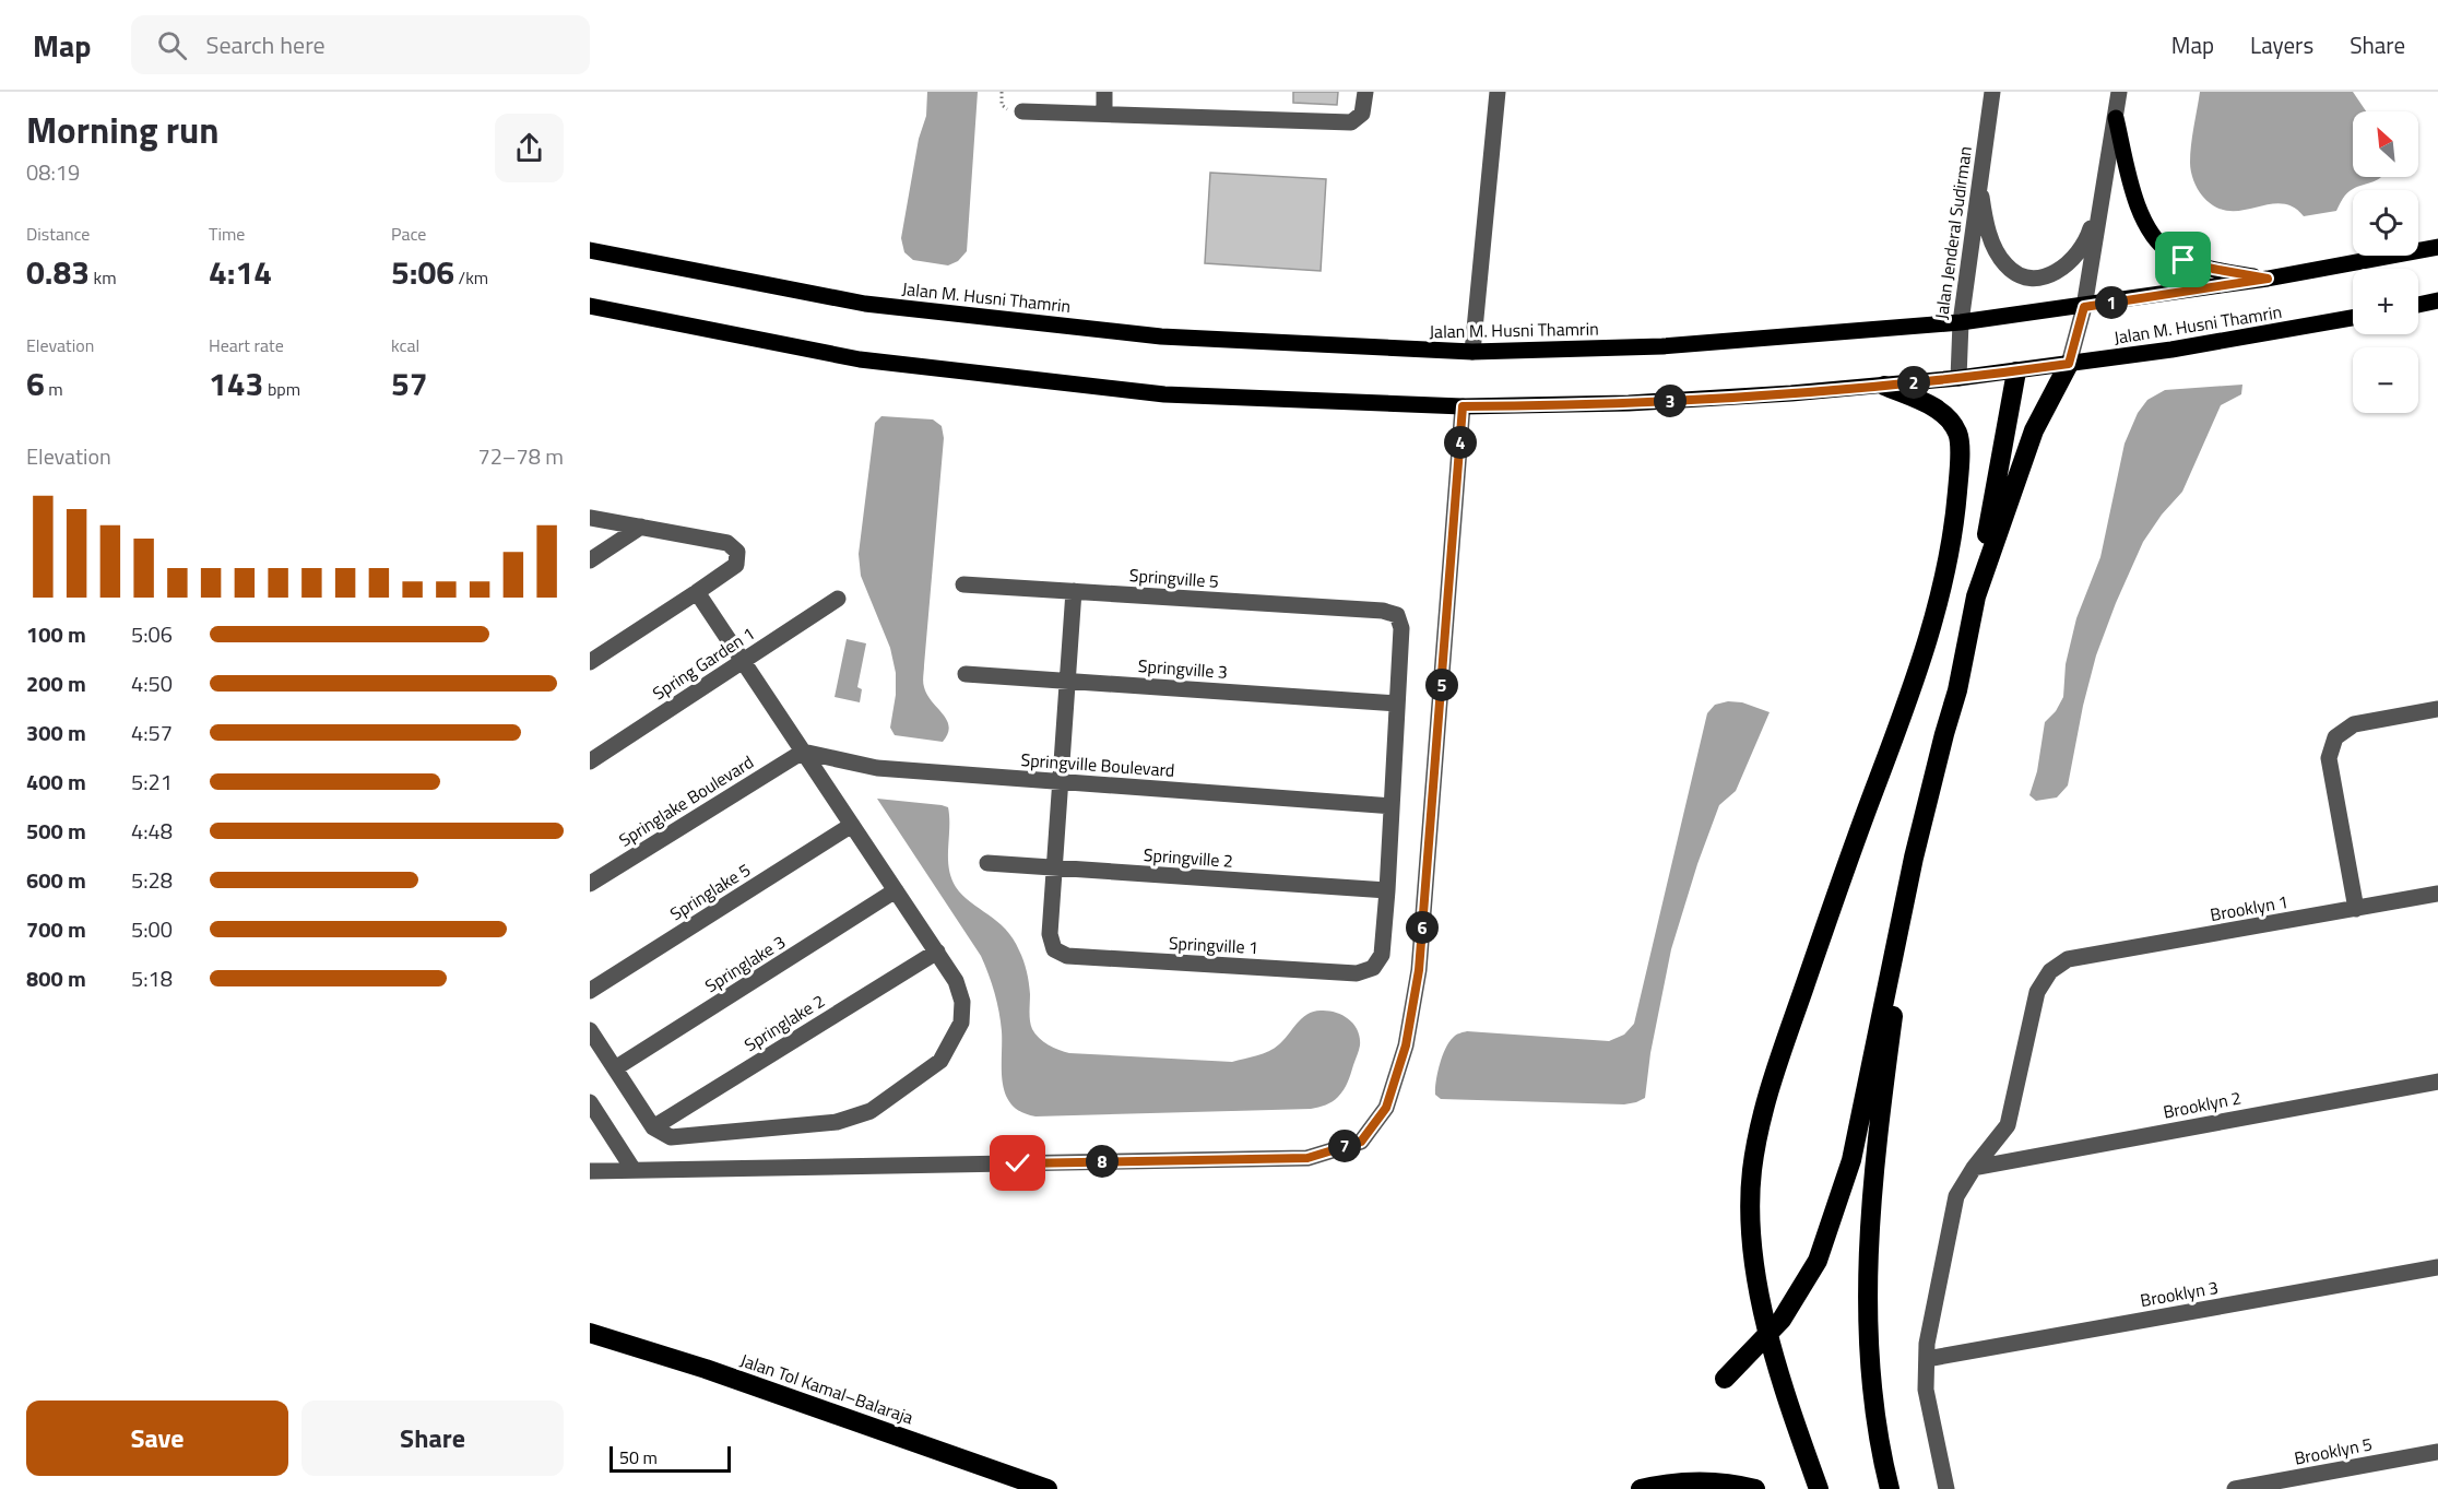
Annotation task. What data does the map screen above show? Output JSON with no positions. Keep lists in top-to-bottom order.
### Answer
{
  "streets": {
    "highway": ["Jalan Tol Kamal–Balaraja"],
    "main road": ["Jalan M. Husni Thamrin"],
    "street": [
      "Jalan Jenderal Sudirman",
      "Springville 5",
      "Spring Garden 1",
      "Springville 3",
      "Springville Boulevard",
      "Springlake Boulevard",
      "Springville 2",
      "Springlake 5",
      "Brooklyn 1",
      "Springville 1",
      "Springlake 3",
      "Springlake 2",
      "Brooklyn 2",
      "Brooklyn 3",
      "Brooklyn 5"
    ]
  },
  "crossings": [
    ["Jalan Jenderal Sudirman", "Jalan M. Husni Thamrin"],
    ["Springville 5", "Springville 3"],
    ["Springville Boulevard", "Springlake Boulevard"],
    ["Springville 2", "Springville 1"],
    ["Brooklyn 1", "Brooklyn 2"]
  ],
  "scale_bar": "50 m",
  "north": "top left",
  "page": {
    "header": "Map",
    "search": "Search here",
    "nav": ["Map", "Layers", "Share"],
    "heading": ["Morning run", "08:19"],
    "map_buttons": ["+", "−"],
    "stats": [
      ["Distance", "0.83 km"],
      ["Time", "4:14"],
      ["Pace", "5:06 /km"],
      ["Elevation", "6 m"],
      ["Heart rate", "143 bpm"],
      ["kcal", "57"]
    ],
    "pins": [
      "1",
      "2",
      "3",
      "4",
      "5",
      "6",
      "7",
      "8"
    ],
    "chart": ["Elevation", "72–78 m"],
    "list": [
      {
        "name": "100 m",
        "note": "5:06"
      },
      {
        "name": "200 m",
        "note": "4:50"
      },
      {
        "name": "300 m",
        "note": "4:57"
      },
      {
        "name": "400 m",
        "note": "5:21"
      },
      {
        "name": "500 m",
        "note": "4:48"
      },
      {
        "name": "600 m",
        "note": "5:28"
      },
      {
        "name": "700 m",
        "note": "5:00"
      },
      {
        "name": "800 m",
        "note": "5:18"
      }
    ],
    "buttons": ["Save", "Share"],
    "scale": "50 m"
  }
}
